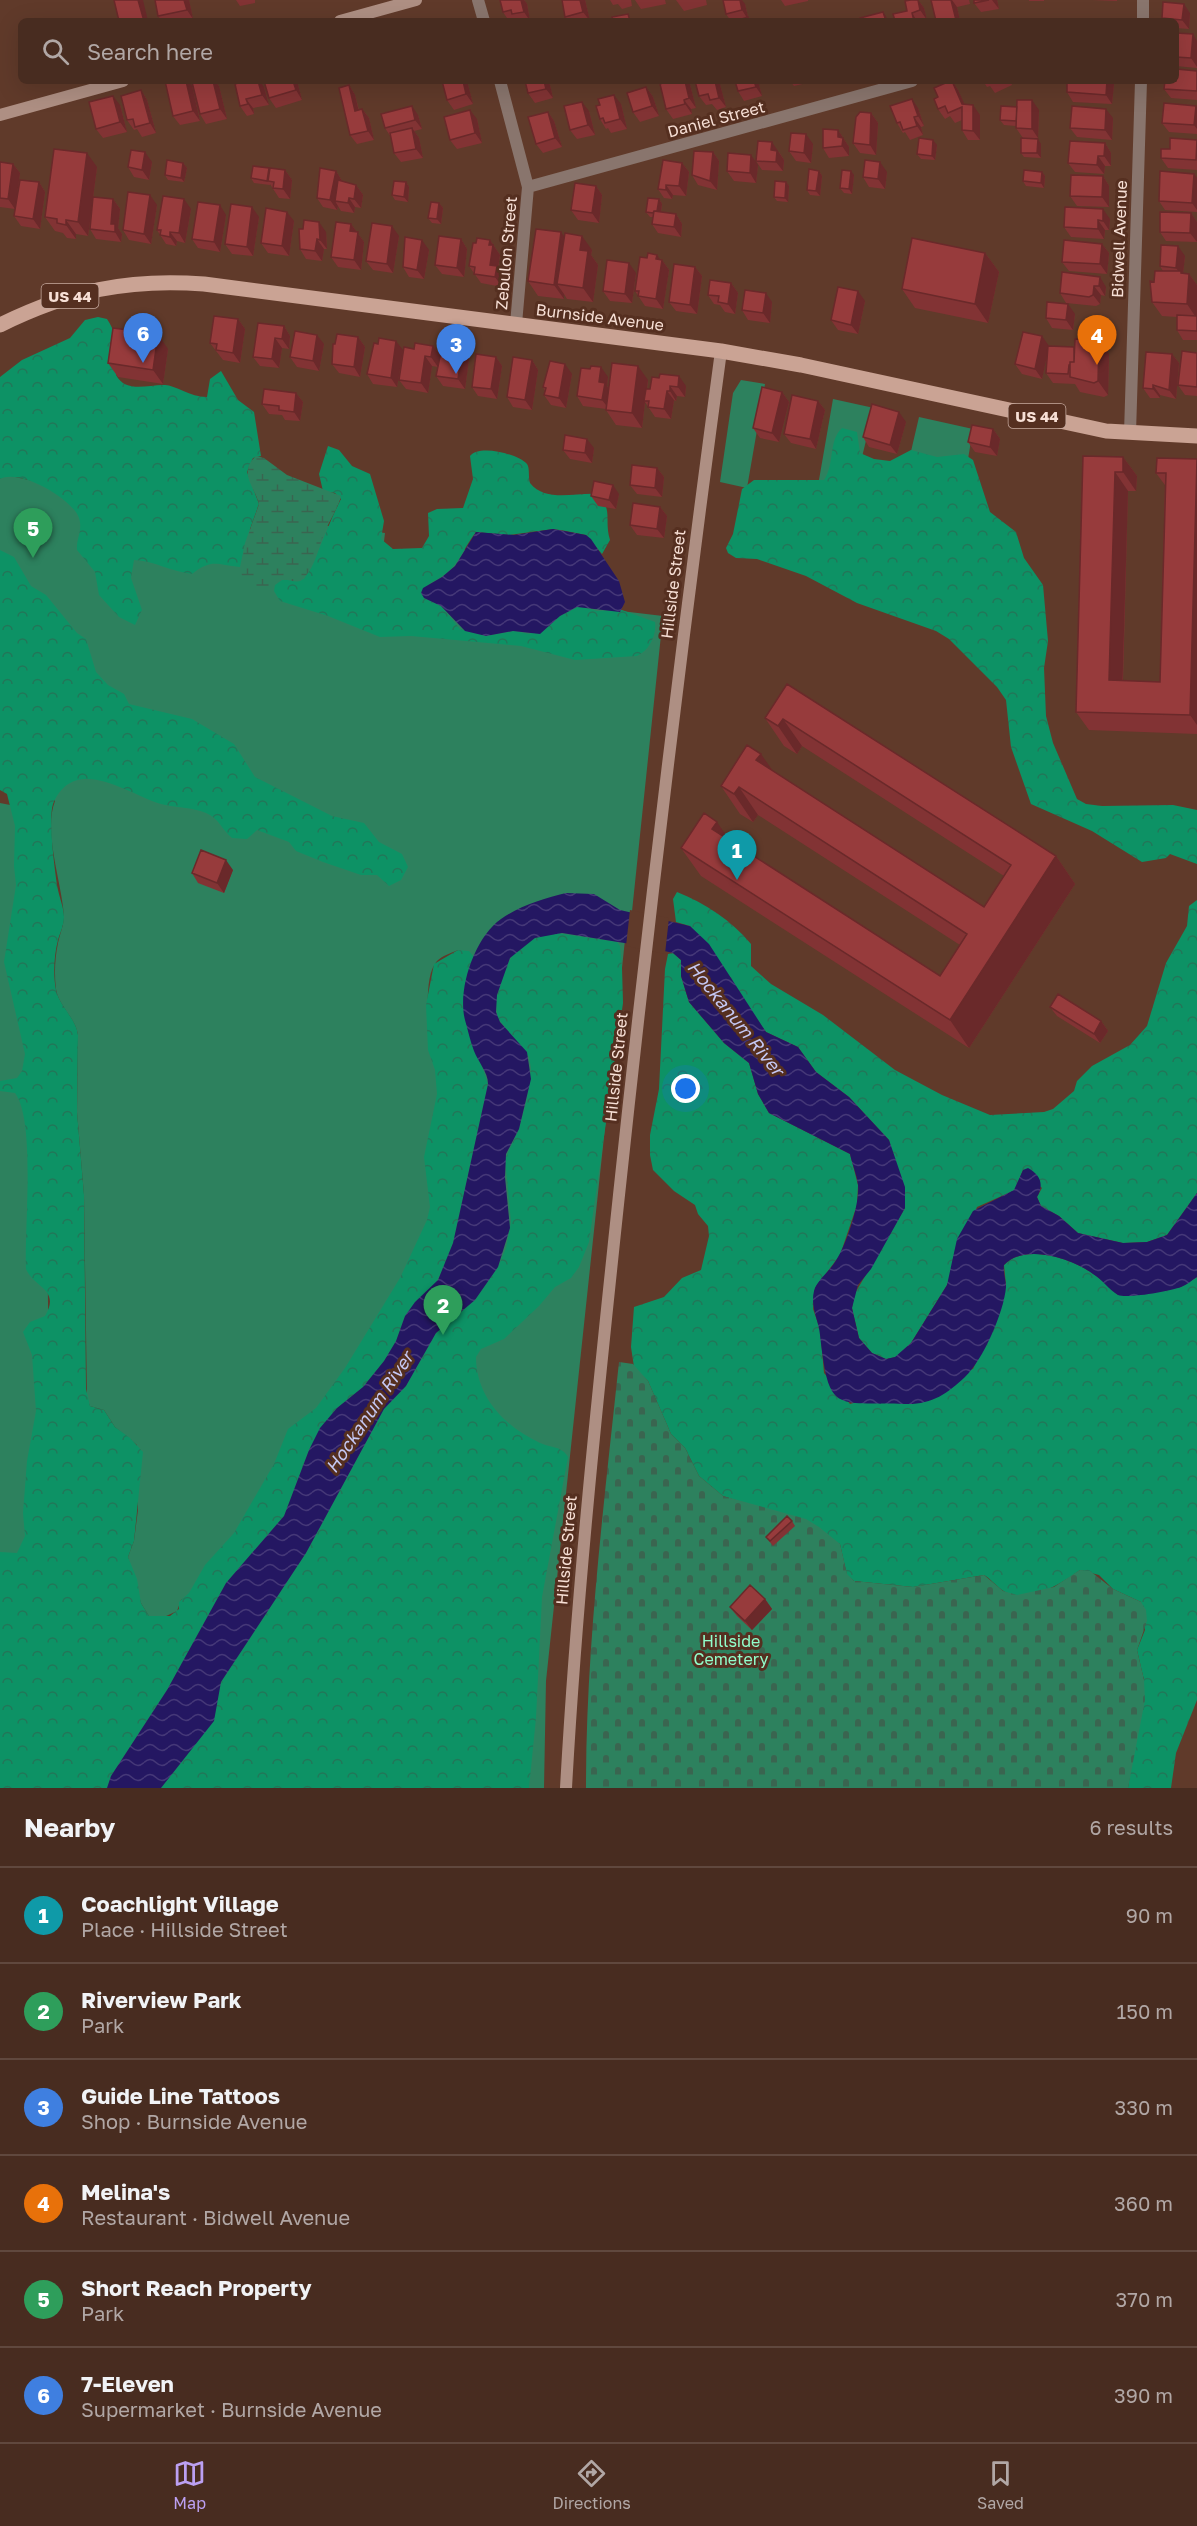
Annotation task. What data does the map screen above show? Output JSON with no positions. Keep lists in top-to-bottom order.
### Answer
{
  "streets": {
    "main road": ["US 44", "Burnside Avenue", "Hillside Street"],
    "street": ["Daniel Street", "Bidwell Avenue", "Zebulon Street"]
  },
  "crossings": [
    ["Daniel Street", "Zebulon Street"],
    ["Bidwell Avenue", "Burnside Avenue"],
    ["Zebulon Street", "Burnside Avenue"],
    ["Burnside Avenue", "Hillside Street"]
  ],
  "water": ["Hockanum River"],
  "parks": ["Hillside Cemetery"],
  "page": {
    "search": "Search here",
    "pins": [
      "6",
      "4",
      "3",
      "5",
      "1",
      "2"
    ],
    "heading": ["Nearby", "6 results"],
    "list": [
      {
        "mark": "1",
        "name": "Coachlight Village",
        "note": "Place · Hillside Street",
        "value": "90 m"
      },
      {
        "mark": "2",
        "name": "Riverview Park",
        "note": "Park",
        "value": "150 m"
      },
      {
        "mark": "3",
        "name": "Guide Line Tattoos",
        "note": "Shop · Burnside Avenue",
        "value": "330 m"
      },
      {
        "mark": "4",
        "name": "Melina's",
        "note": "Restaurant · Bidwell Avenue",
        "value": "360 m"
      },
      {
        "mark": "5",
        "name": "Short Reach Property",
        "note": "Park",
        "value": "370 m"
      },
      {
        "mark": "6",
        "name": "7-Eleven",
        "note": "Supermarket · Burnside Avenue",
        "value": "390 m"
      }
    ],
    "nav": ["Map", "Directions", "Saved"]
  }
}
